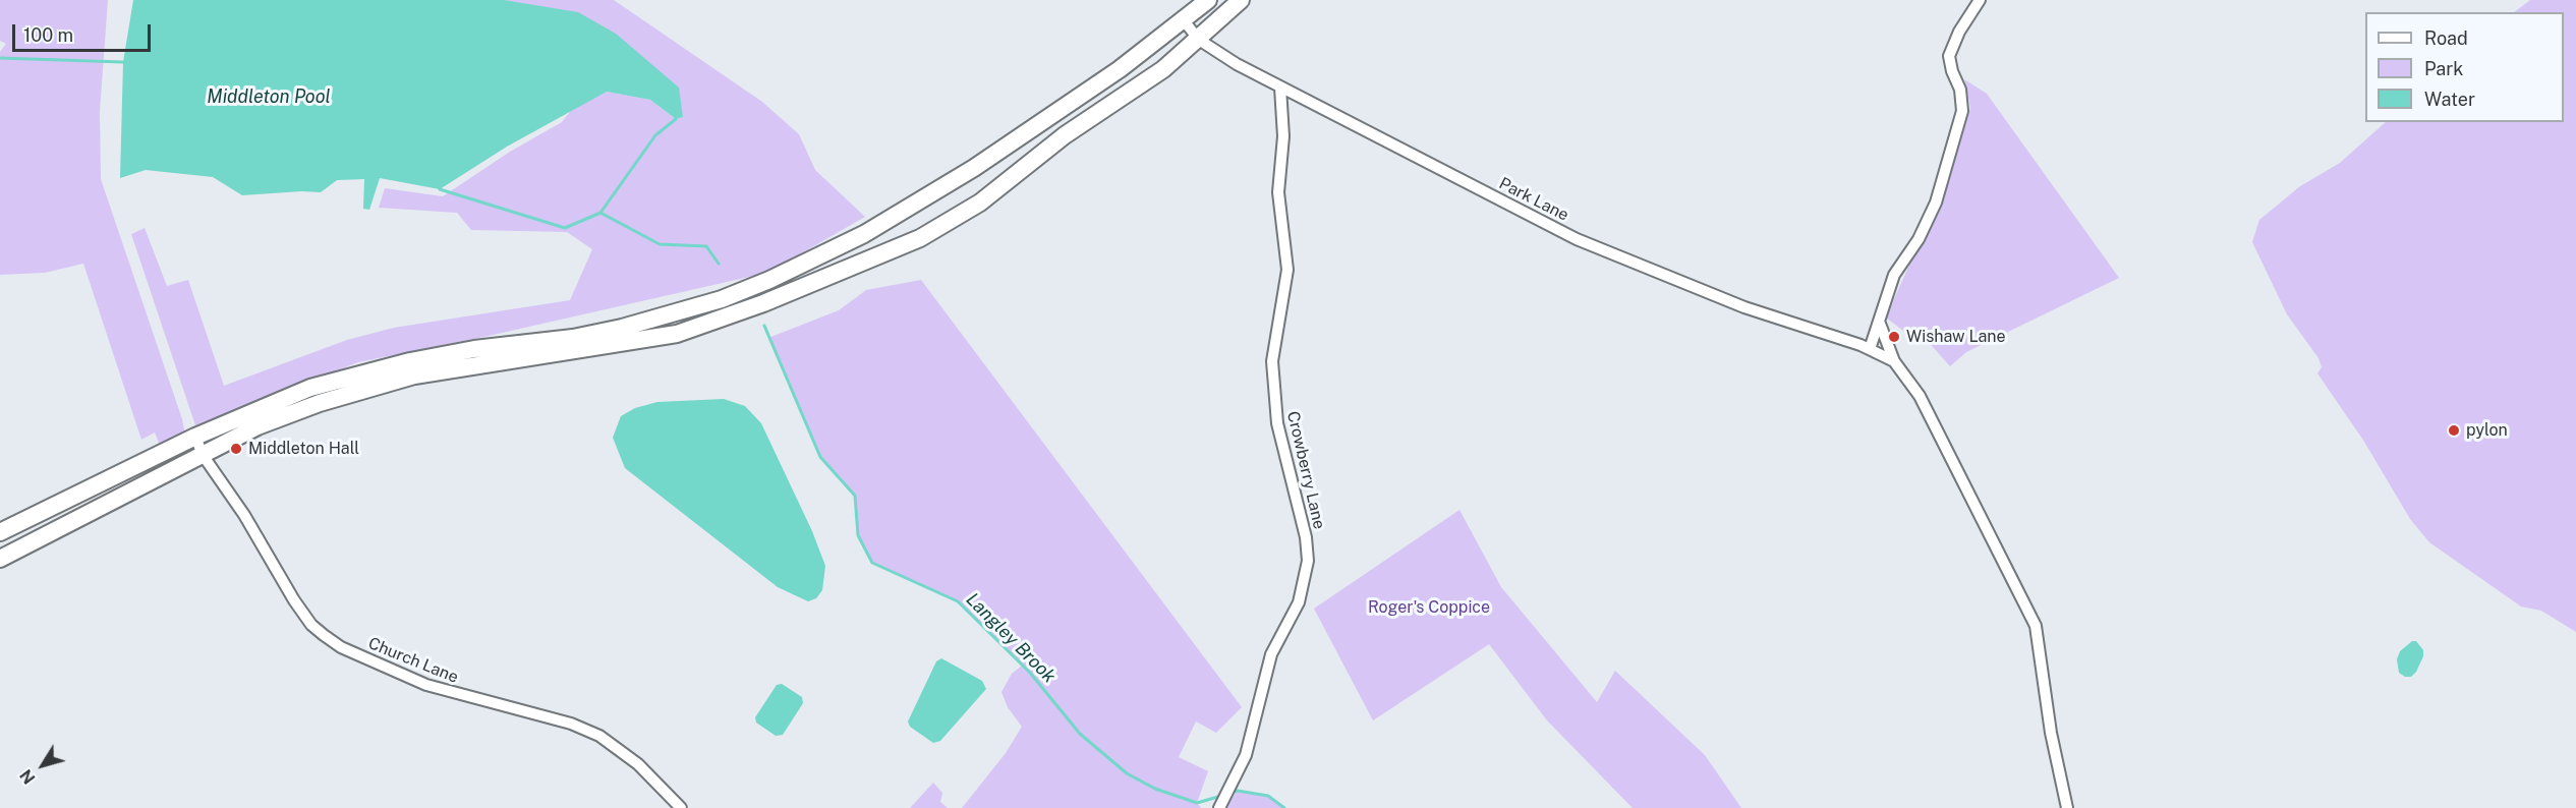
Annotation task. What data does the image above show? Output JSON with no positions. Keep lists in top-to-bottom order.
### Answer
{
  "streets": {
    "street": ["Park Lane", "Crowberry Lane", "Church Lane"]
  },
  "crossings": [
    ["Park Lane", "Crowberry Lane"]
  ],
  "water": ["Middleton Pool", "Langley Brook"],
  "parks": ["Roger's Coppice"],
  "places": ["Wishaw Lane", "pylon", "Middleton Hall"],
  "legend": ["Road", "Park", "Water"],
  "scale_bar": "100 m",
  "north": "bottom left"
}
